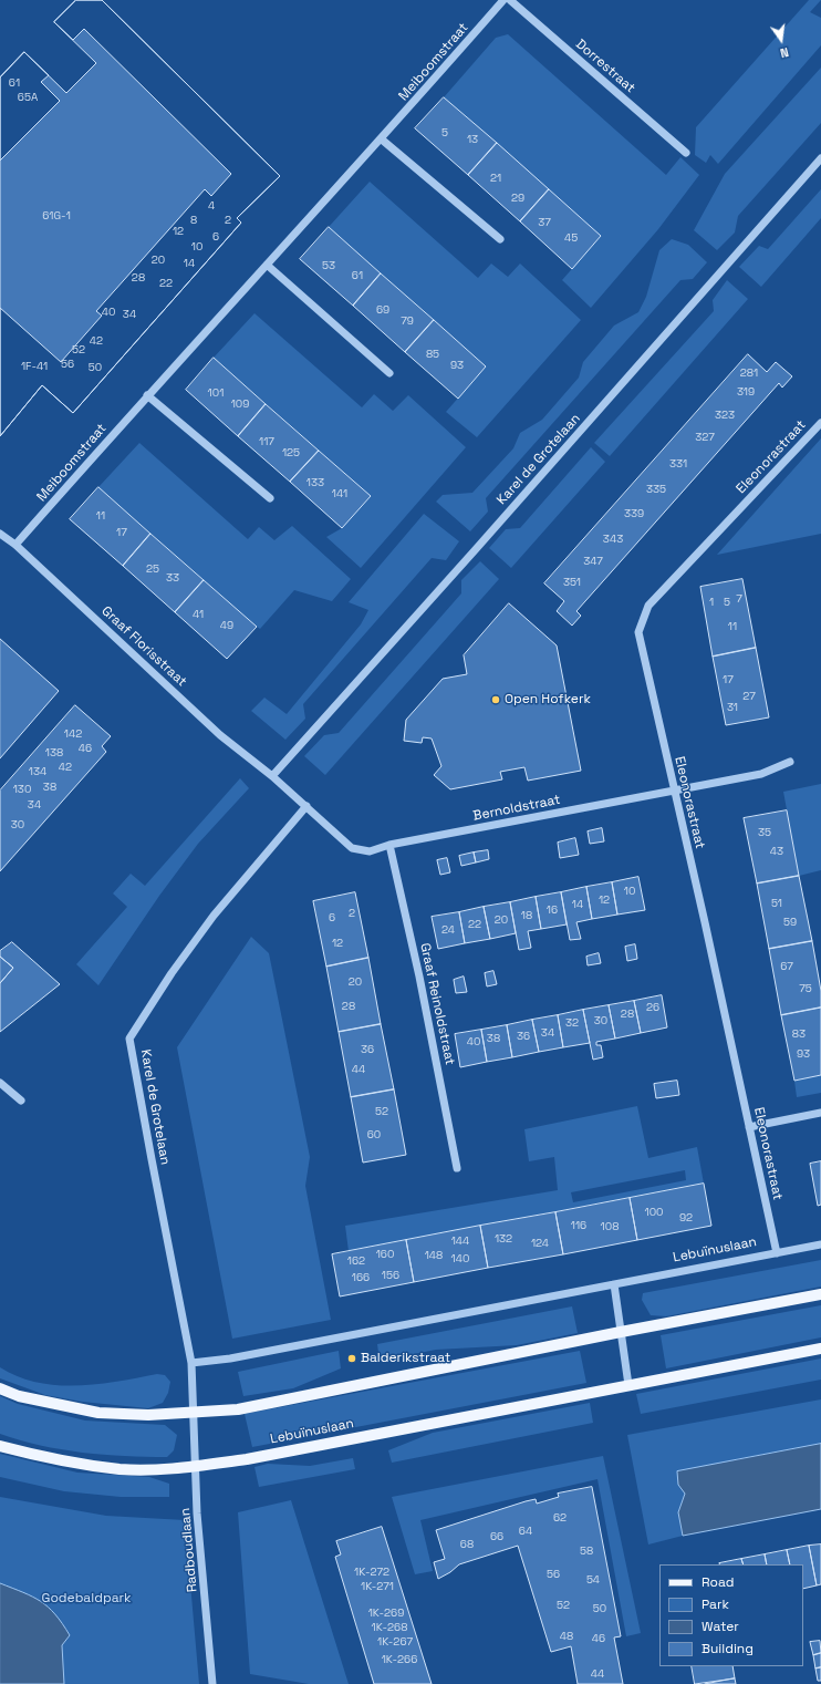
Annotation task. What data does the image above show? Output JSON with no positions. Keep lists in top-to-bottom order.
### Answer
{
  "streets": {
    "main road": ["Lebuïnuslaan"],
    "street": [
      "Meiboomstraat",
      "Dorrestraat",
      "Eleonorastraat",
      "Karel de Grotelaan",
      "Graaf Florisstraat",
      "Bernoldstraat",
      "Graaf Reinoldstraat",
      "Radboudlaan"
    ]
  },
  "crossings": [
    ["Meiboomstraat", "Graaf Florisstraat"],
    ["Eleonorastraat", "Bernoldstraat"],
    ["Eleonorastraat", "Lebuïnuslaan"],
    ["Karel de Grotelaan", "Graaf Florisstraat"],
    ["Karel de Grotelaan", "Bernoldstraat"],
    ["Karel de Grotelaan", "Lebuïnuslaan"],
    ["Graaf Florisstraat", "Bernoldstraat"],
    ["Bernoldstraat", "Graaf Reinoldstraat"],
    ["Lebuïnuslaan", "Radboudlaan"]
  ],
  "parks": ["Godebaldpark"],
  "places": ["Open Hofkerk", "Balderikstraat"],
  "house_numbers": [
    "61",
    "65A",
    "5",
    "13",
    "21",
    "29",
    "4",
    "61G-1",
    "8",
    "2",
    "37",
    "12",
    "6",
    "45",
    "10",
    "20",
    "14",
    "53",
    "61",
    "28",
    "22",
    "69",
    "40",
    "34",
    "79",
    "42",
    "52",
    "85",
    "56",
    "93",
    "1F-41",
    "50",
    "281",
    "319",
    "101",
    "109",
    "323",
    "327",
    "117",
    "125",
    "331",
    "133",
    "335",
    "141",
    "339",
    "11",
    "17",
    "343",
    "347",
    "25",
    "33",
    "351",
    "7",
    "1",
    "5",
    "41",
    "49",
    "11",
    "17",
    "27",
    "31",
    "142",
    "46",
    "138",
    "42",
    "134",
    "38",
    "130",
    "34",
    "30",
    "35",
    "43",
    "10",
    "12",
    "51",
    "14",
    "16",
    "2",
    "18",
    "6",
    "20",
    "59",
    "22",
    "24",
    "12",
    "67",
    "20",
    "75",
    "28",
    "26",
    "28",
    "30",
    "32",
    "34",
    "83",
    "36",
    "38",
    "40",
    "36",
    "93",
    "44",
    "52",
    "60",
    "100",
    "92",
    "116",
    "108",
    "132",
    "144",
    "124",
    "160",
    "148",
    "140",
    "162",
    "156",
    "166",
    "62",
    "64",
    "66",
    "68",
    "58",
    "1K-272",
    "56",
    "54",
    "1K-271",
    "52",
    "50",
    "1K-269",
    "1K-268",
    "48",
    "46",
    "1K-267",
    "1K-266",
    "44"
  ],
  "legend": [
    "Road",
    "Park",
    "Water",
    "Building"
  ],
  "north": "bottom"
}
